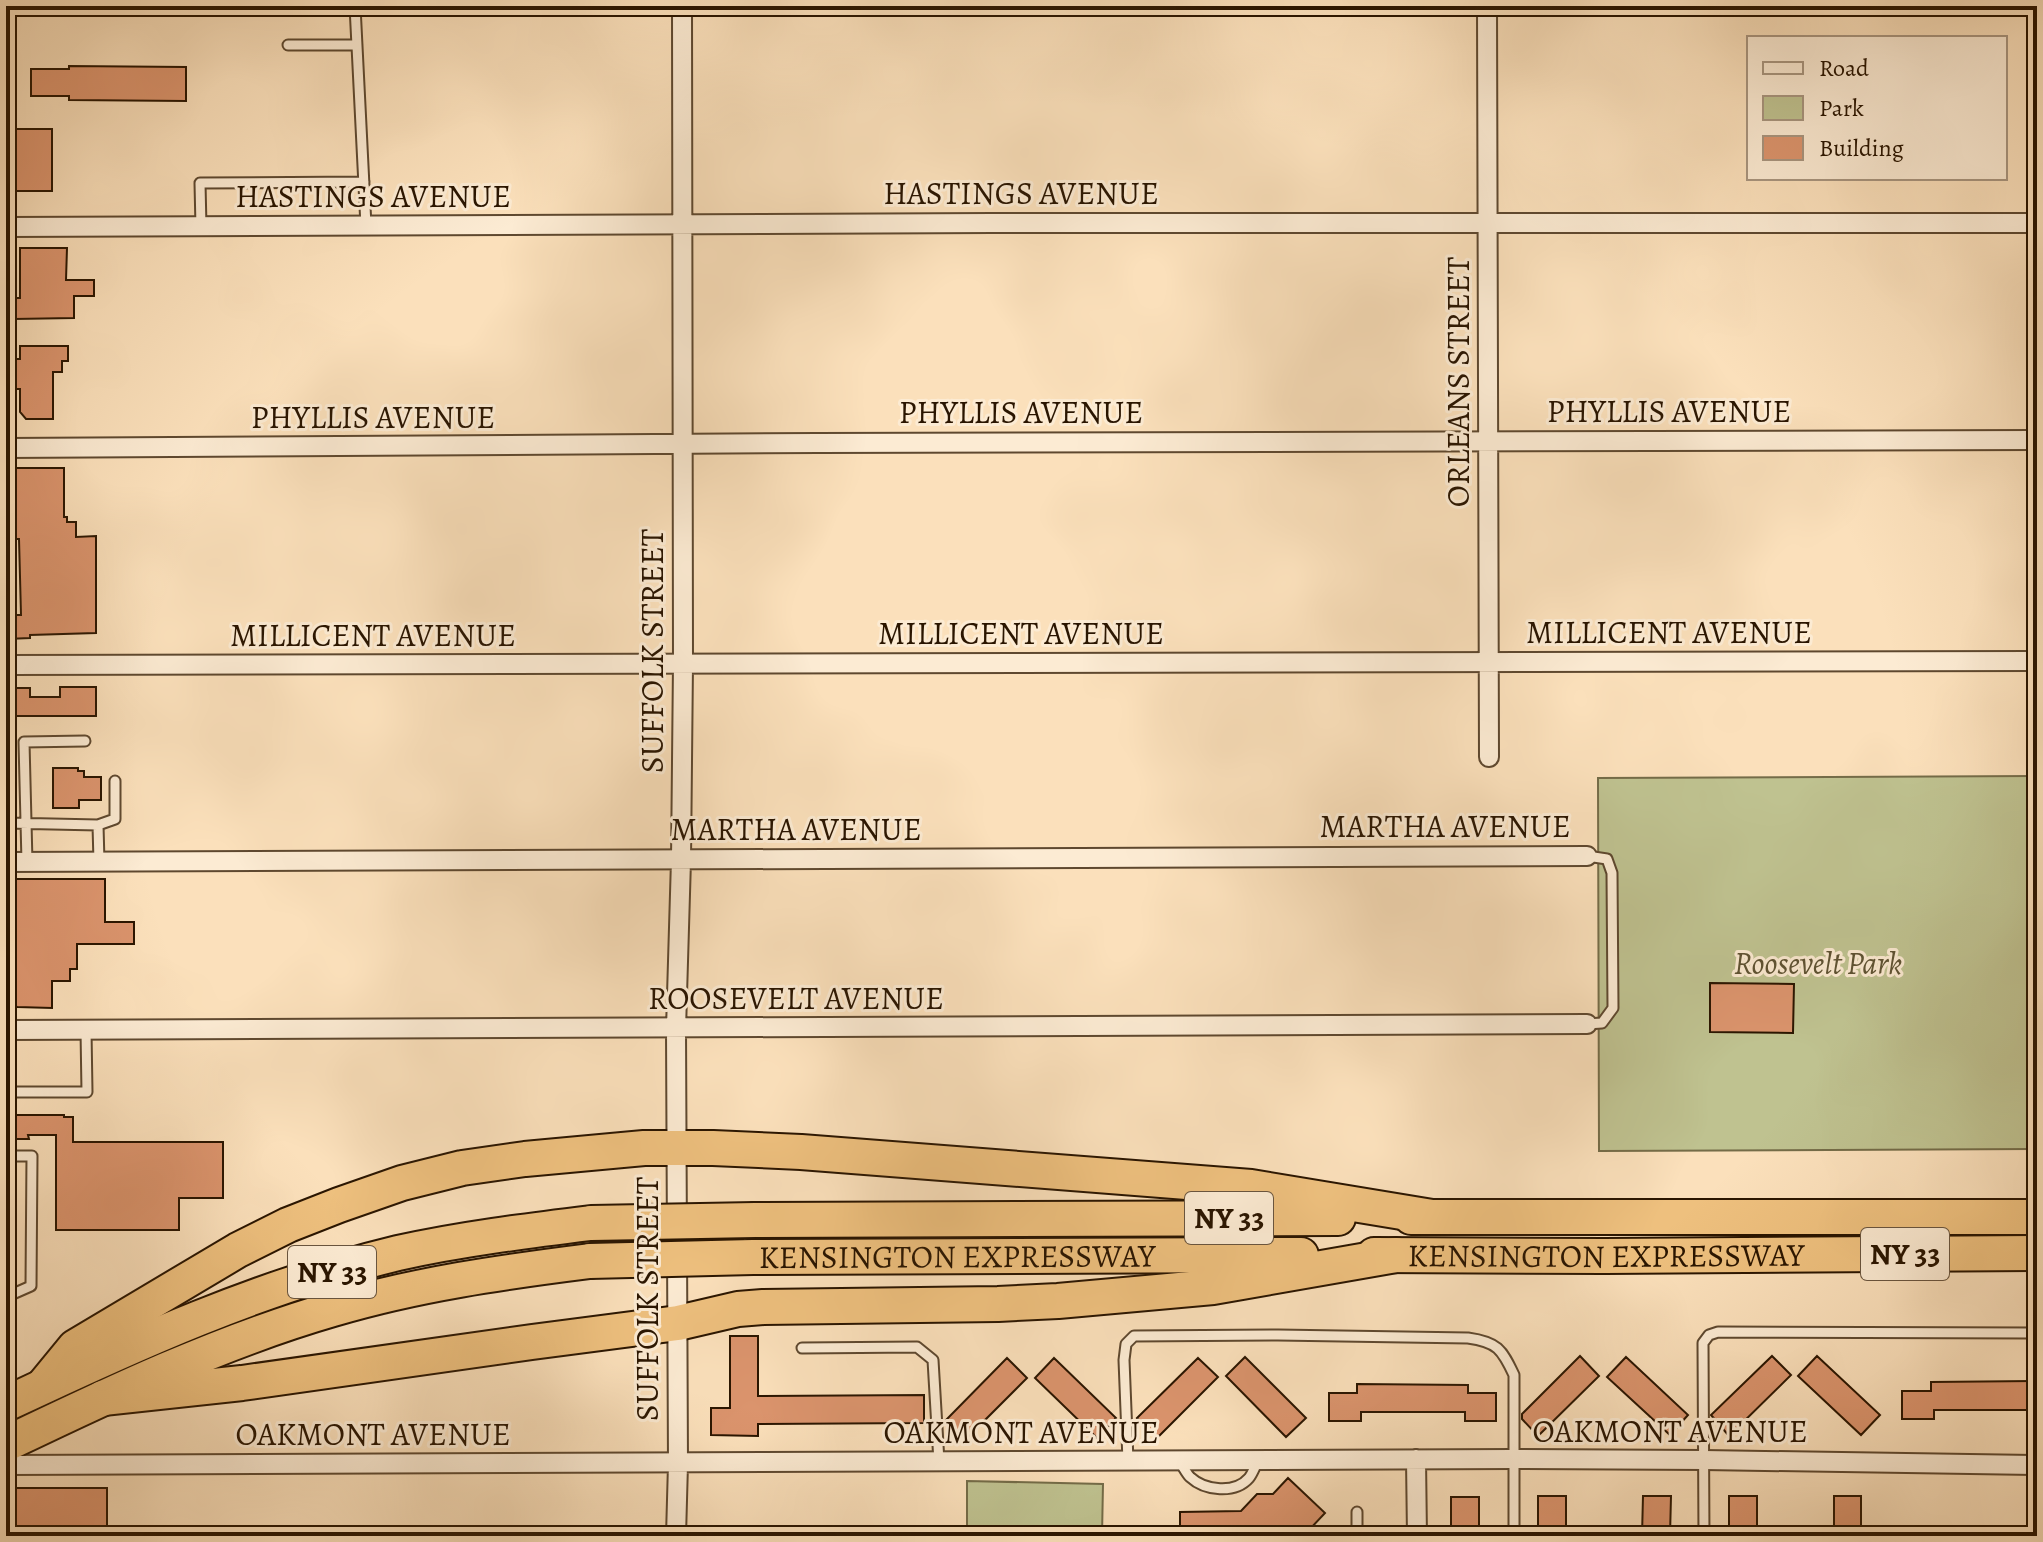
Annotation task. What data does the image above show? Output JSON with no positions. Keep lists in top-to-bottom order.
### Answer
{
  "streets": {
    "highway": ["NY 33", "KENSINGTON EXPRESSWAY"],
    "street": [
      "HASTINGS AVENUE",
      "ORLEANS STREET",
      "PHYLLIS AVENUE",
      "MILLICENT AVENUE",
      "SUFFOLK STREET",
      "MARTHA AVENUE",
      "ROOSEVELT AVENUE",
      "OAKMONT AVENUE"
    ]
  },
  "crossings": [
    ["HASTINGS AVENUE", "ORLEANS STREET"],
    ["HASTINGS AVENUE", "SUFFOLK STREET"],
    ["ORLEANS STREET", "PHYLLIS AVENUE"],
    ["ORLEANS STREET", "MILLICENT AVENUE"],
    ["PHYLLIS AVENUE", "SUFFOLK STREET"],
    ["MILLICENT AVENUE", "SUFFOLK STREET"],
    ["SUFFOLK STREET", "MARTHA AVENUE"],
    ["SUFFOLK STREET", "ROOSEVELT AVENUE"],
    ["SUFFOLK STREET", "OAKMONT AVENUE"]
  ],
  "parks": ["Roosevelt Park"],
  "legend": ["Road", "Park", "Building"]
}
